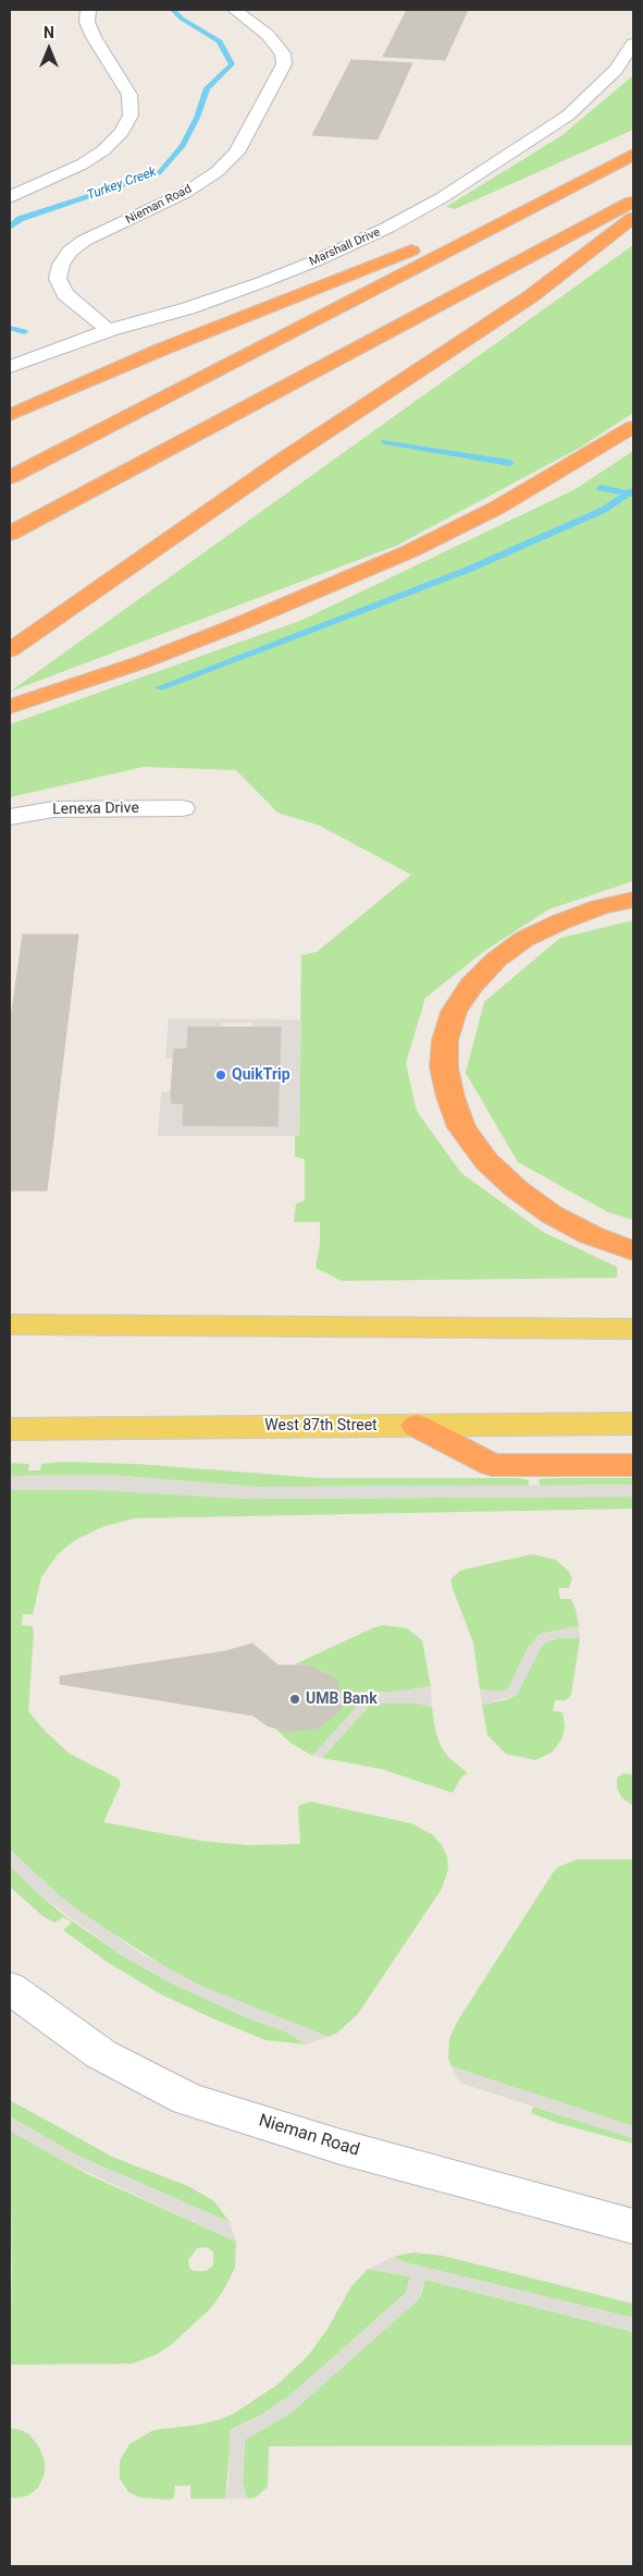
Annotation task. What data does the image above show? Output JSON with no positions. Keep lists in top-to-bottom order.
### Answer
{
  "streets": {
    "main road": ["West 87th Street"],
    "street": ["Nieman Road", "Marshall Drive", "Lenexa Drive"]
  },
  "crossings": [
    ["Nieman Road", "Marshall Drive"]
  ],
  "water": ["Turkey Creek"],
  "places": ["QuikTrip", "UMB Bank"],
  "north": "top"
}
